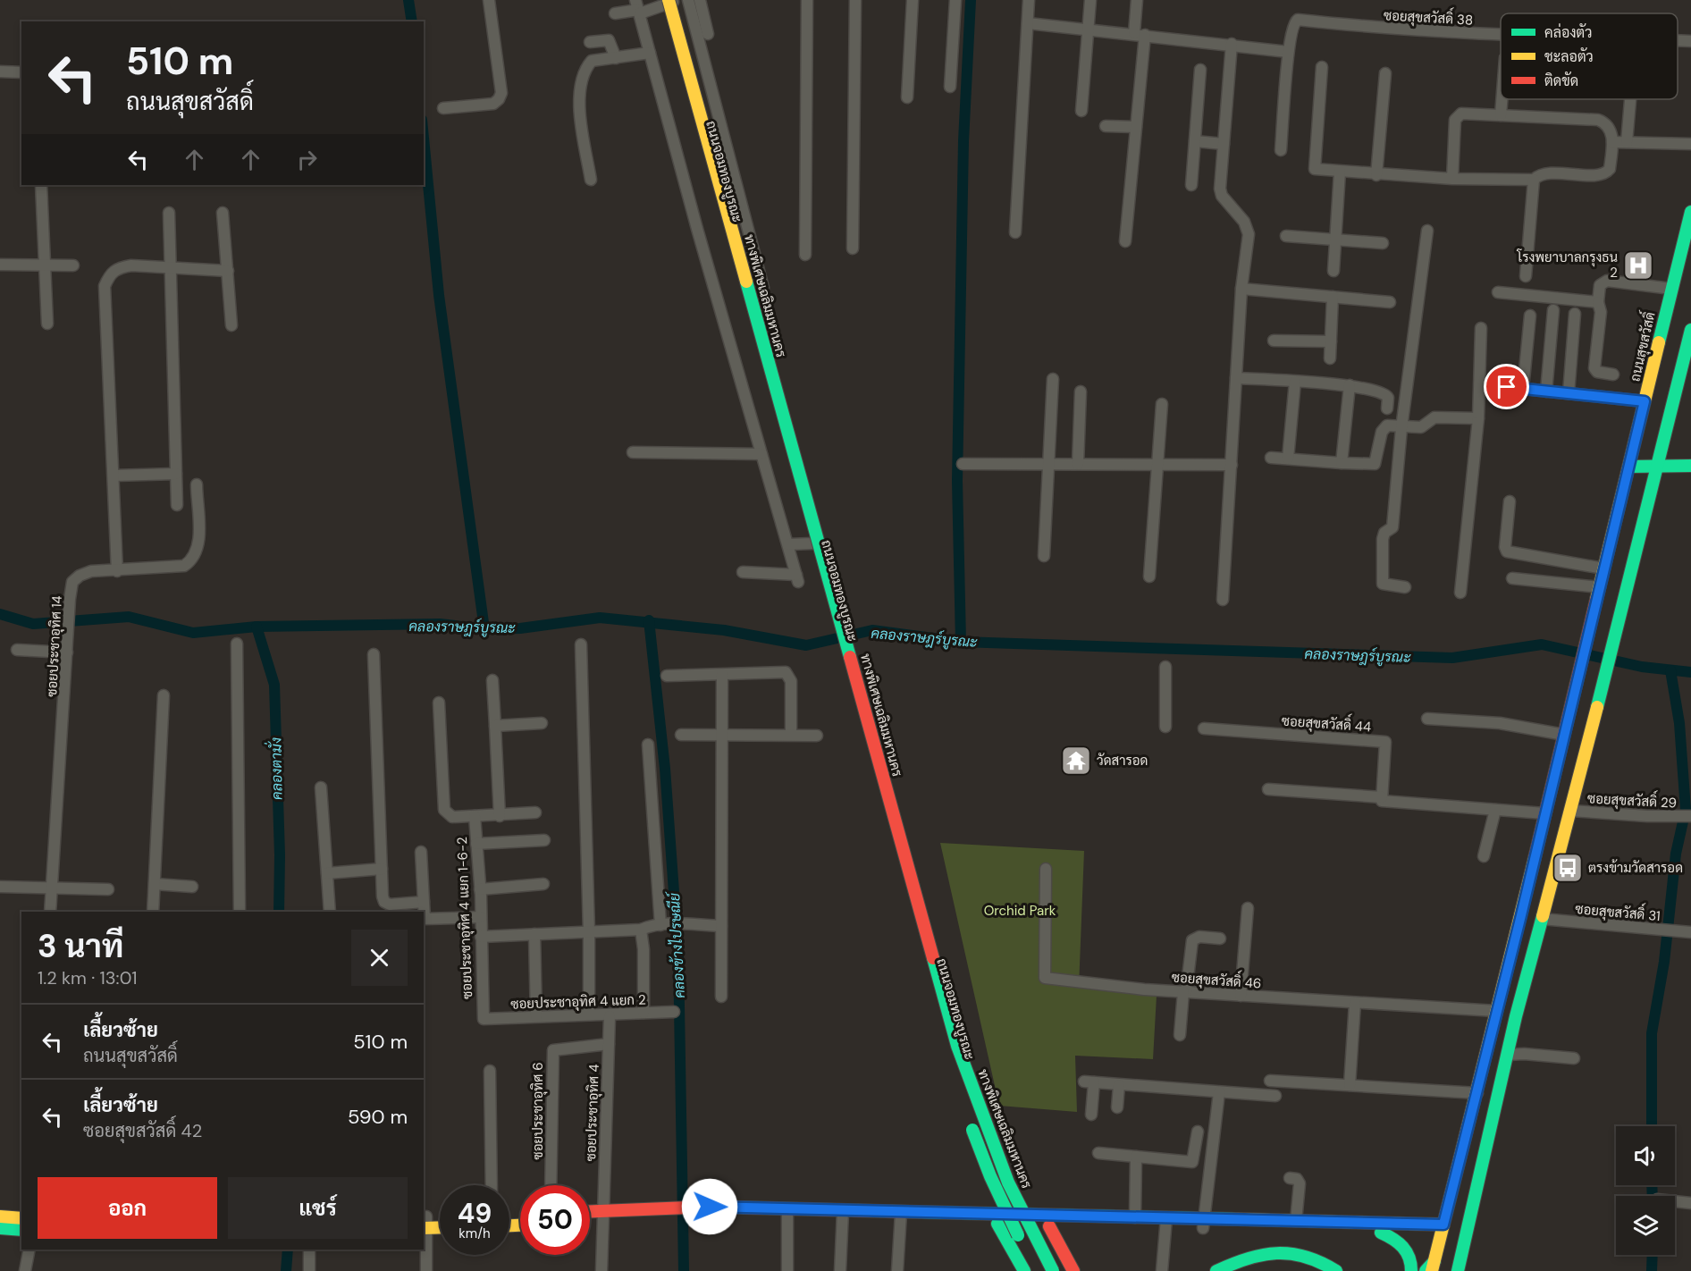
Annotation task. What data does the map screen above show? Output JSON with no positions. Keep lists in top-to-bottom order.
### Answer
{
  "streets": {
    "main road": ["ทางพิเศษเฉลิมมหานคร", "ถนนสุขสวัสดิ์"],
    "street": [
      "ซอยสุขสวัสดิ์ 38",
      "ถนนจอมทองบูรณะ",
      "ซอยประชาอุทิศ 14",
      "ซอยสุขสวัสดิ์ 44",
      "ซอยสุขสวัสดิ์ 29",
      "ซอยสุขสวัสดิ์ 31",
      "ซอยประชาอุทิศ 4 แยก 1-6-2",
      "ซอยสุขสวัสดิ์ 46",
      "ซอยประชาอุทิศ 4 แยก 2",
      "ซอยประชาอุทิศ 6",
      "ซอยประชาอุทิศ 4"
    ]
  },
  "crossings": [
    ["ถนนจอมทองบูรณะ", "ทางพิเศษเฉลิมมหานคร"],
    ["ถนนสุขสวัสดิ์", "ซอยสุขสวัสดิ์ 29"],
    ["ถนนสุขสวัสดิ์", "ซอยสุขสวัสดิ์ 31"],
    ["ถนนสุขสวัสดิ์", "ซอยสุขสวัสดิ์ 46"],
    ["ซอยประชาอุทิศ 4 แยก 1-6-2", "ซอยประชาอุทิศ 4 แยก 2"],
    ["ซอยประชาอุทิศ 4 แยก 2", "ซอยประชาอุทิศ 4"],
    ["ซอยประชาอุทิศ 6", "ซอยประชาอุทิศ 4"]
  ],
  "water": ["คลองราษฎร์บูรณะ", "คลองตามั่ง", "คลองข้างไปรษณีย์"],
  "parks": ["Orchid Park"],
  "places": {
    "hospital": ["โรงพยาบาลกรุงธน 2"],
    "temple": ["วัดสารอด"],
    "bus stop": ["ตรงข้ามวัดสารอด"]
  },
  "legend": ["คล่องตัว", "ชะลอตัว", "ติดขัด"],
  "page": {
    "turn": ["510 m", "ถนนสุขสวัสดิ์"],
    "heading": ["3 นาที", "1.2 km · 13:01"],
    "list": [
      {
        "name": "เลี้ยวซ้าย",
        "note": "ถนนสุขสวัสดิ์",
        "value": "510 m"
      },
      {
        "name": "เลี้ยวซ้าย",
        "note": "ซอยสุขสวัสดิ์ 42",
        "value": "590 m"
      }
    ],
    "buttons": ["ออก", "แชร์"],
    "speed": "49 km/h",
    "limit": "50"
  }
}
